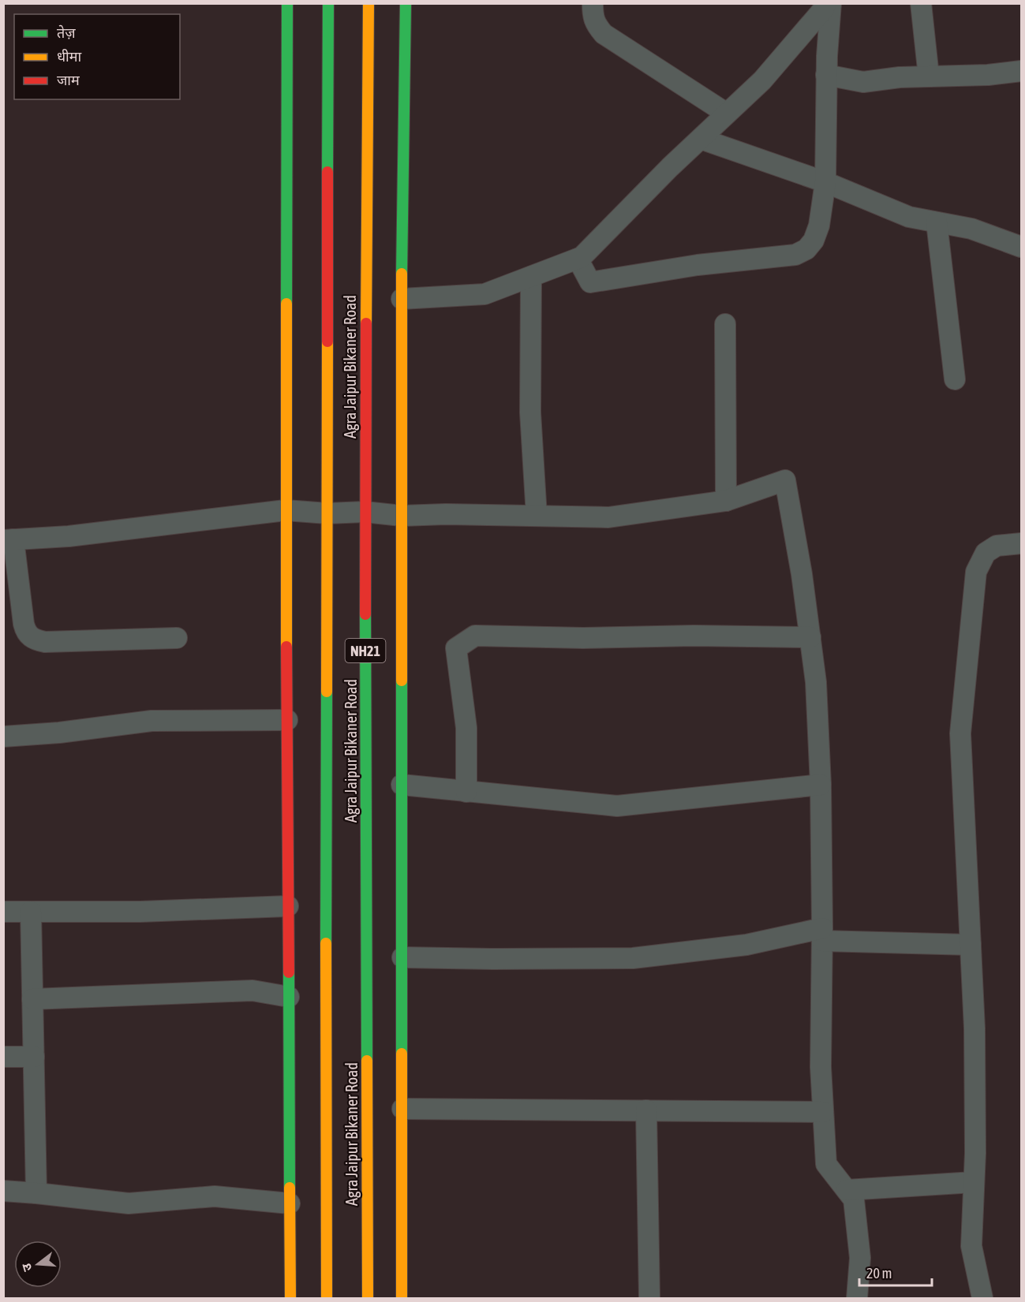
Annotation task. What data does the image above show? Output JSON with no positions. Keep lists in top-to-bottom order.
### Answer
{
  "streets": {
    "main road": ["Agra Jaipur Bikaner Road", "NH21"]
  },
  "legend": ["तेज़", "धीमा", "जाम"],
  "scale_bar": "20 m",
  "north": "left"
}
